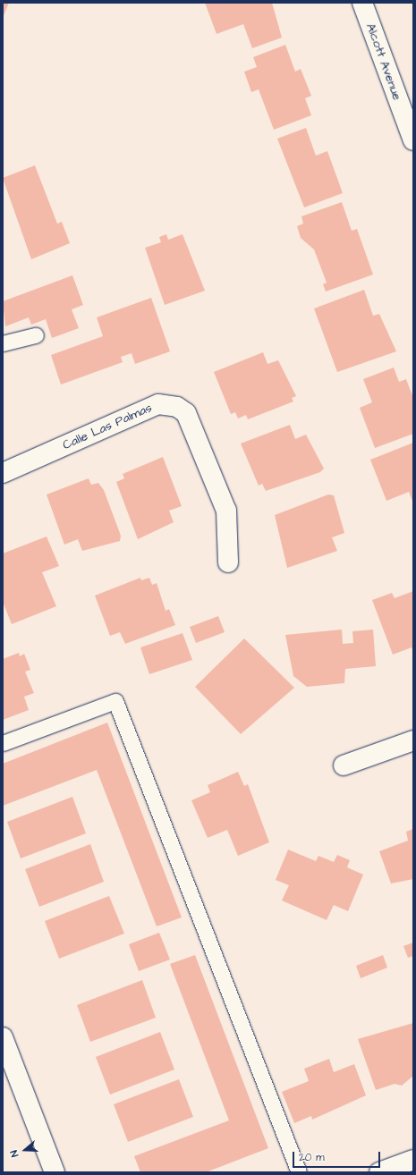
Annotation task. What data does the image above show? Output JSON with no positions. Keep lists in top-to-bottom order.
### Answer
{
  "streets": {
    "street": ["Alcott Avenue", "Calle Las Palmas"]
  },
  "scale_bar": "20 m",
  "north": "left"
}
